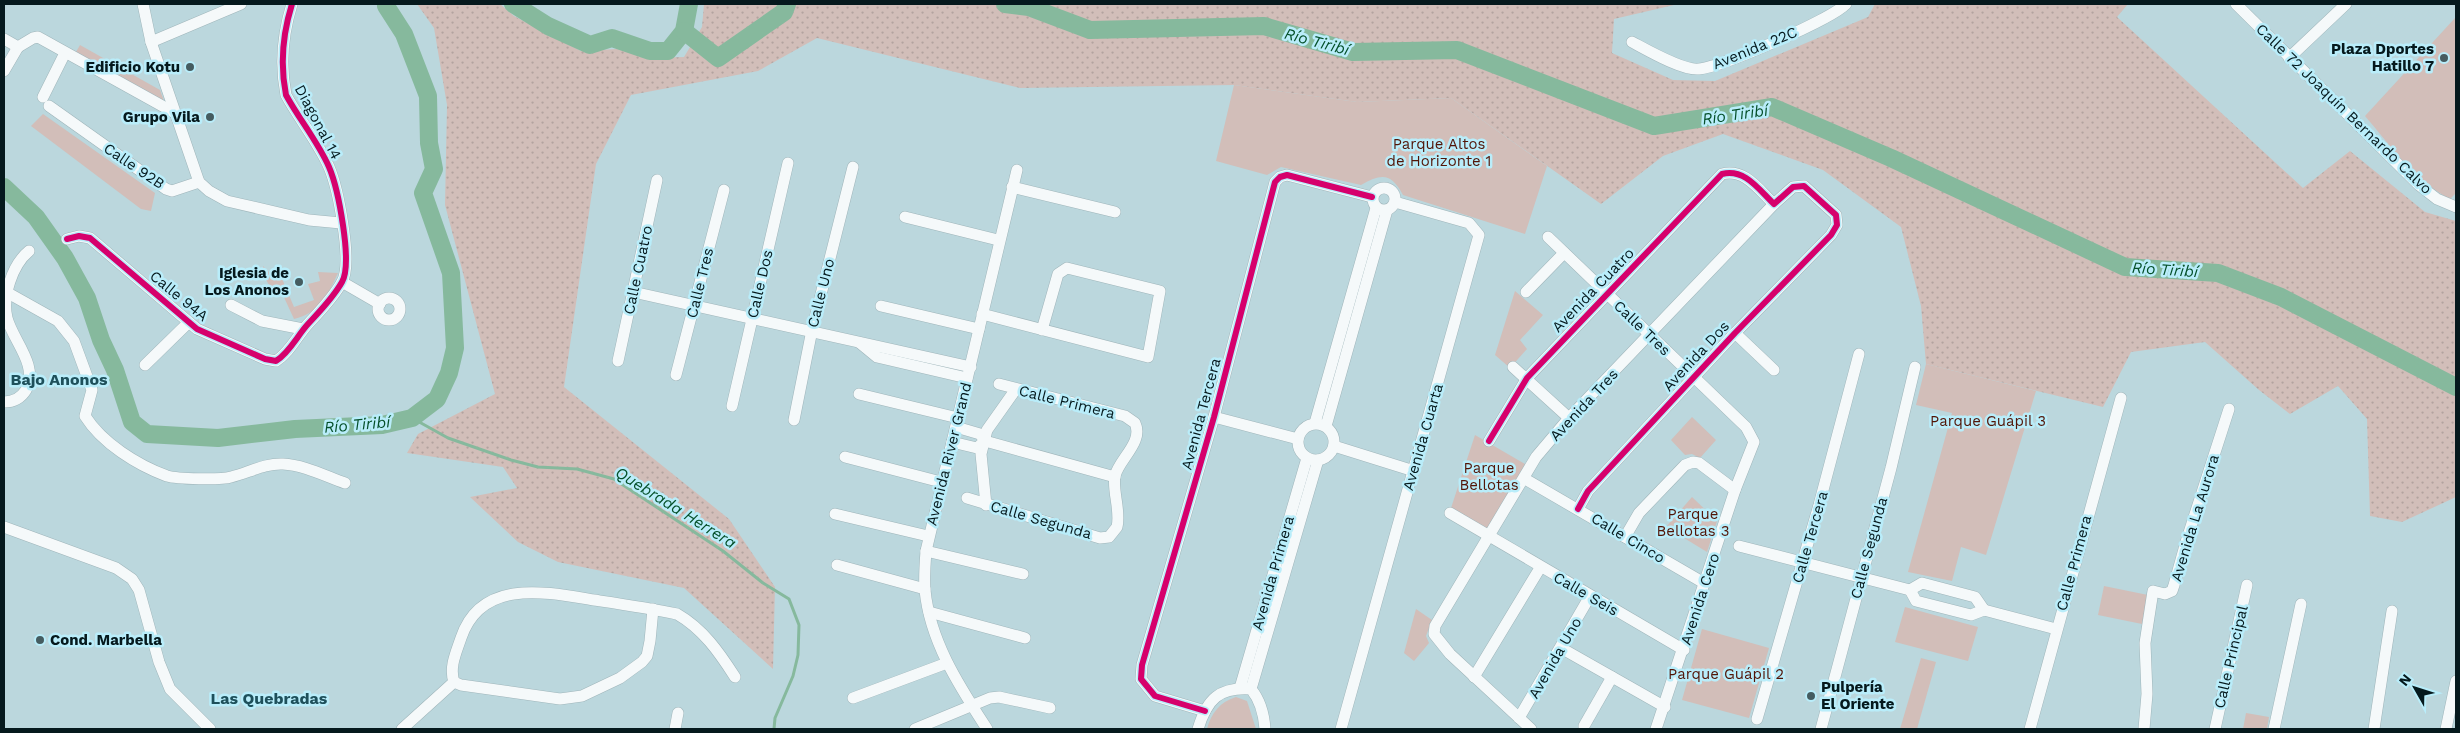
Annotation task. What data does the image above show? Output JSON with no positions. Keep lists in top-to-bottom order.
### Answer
{
  "streets": {
    "street": [
      "Avenida 22C",
      "Calle 72 Joaquín Bernardo Calvo",
      "Diagonal 14",
      "Calle 92B",
      "Calle Cuatro",
      "Calle Tres",
      "Calle Dos",
      "Avenida Cuatro",
      "Calle Uno",
      "Calle 94A",
      "Avenida Dos",
      "Calle Primera",
      "Avenida Tres",
      "Avenida Tercera",
      "Avenida Cuarta",
      "Avenida River Grand",
      "Avenida La Aurora",
      "Calle Segunda",
      "Calle Tercera",
      "Calle Cinco",
      "Avenida Primera",
      "Calle Seis",
      "Avenida Cero",
      "Calle Principal",
      "Avenida Uno"
    ]
  },
  "crossings": [
    ["Calle Tres", "Avenida Cuatro"],
    ["Calle Tres", "Avenida Dos"],
    ["Calle Tres", "Avenida Tres"],
    ["Calle Tres", "Avenida Cero"],
    ["Avenida Cuatro", "Avenida Dos"],
    ["Avenida Cuatro", "Avenida Tres"],
    ["Avenida Dos", "Avenida Tres"],
    ["Avenida Dos", "Calle Cinco"],
    ["Calle Primera", "Calle Segunda"],
    ["Avenida Tres", "Calle Cinco"],
    ["Avenida Tres", "Calle Seis"],
    ["Avenida Tercera", "Avenida Cuarta"],
    ["Calle Cinco", "Avenida Cero"],
    ["Calle Seis", "Avenida Cero"],
    ["Calle Seis", "Avenida Uno"]
  ],
  "districts": ["Bajo Anonos", "Las Quebradas"],
  "water": ["Río Tiribí", "Quebrada Herrera"],
  "parks": [
    "Parque Altos de Horizonte 1",
    "Parque Guápil 3",
    "Parque Bellotas",
    "Parque Bellotas 3",
    "Parque Guápil 2"
  ],
  "places": [
    "Plaza Dportes Hatillo 7",
    "Edificio Kotu",
    "Grupo Vila",
    "Iglesia de Los Anonos",
    "Cond. Marbella",
    "Pulpería El Oriente"
  ],
  "north": "top left"
}
